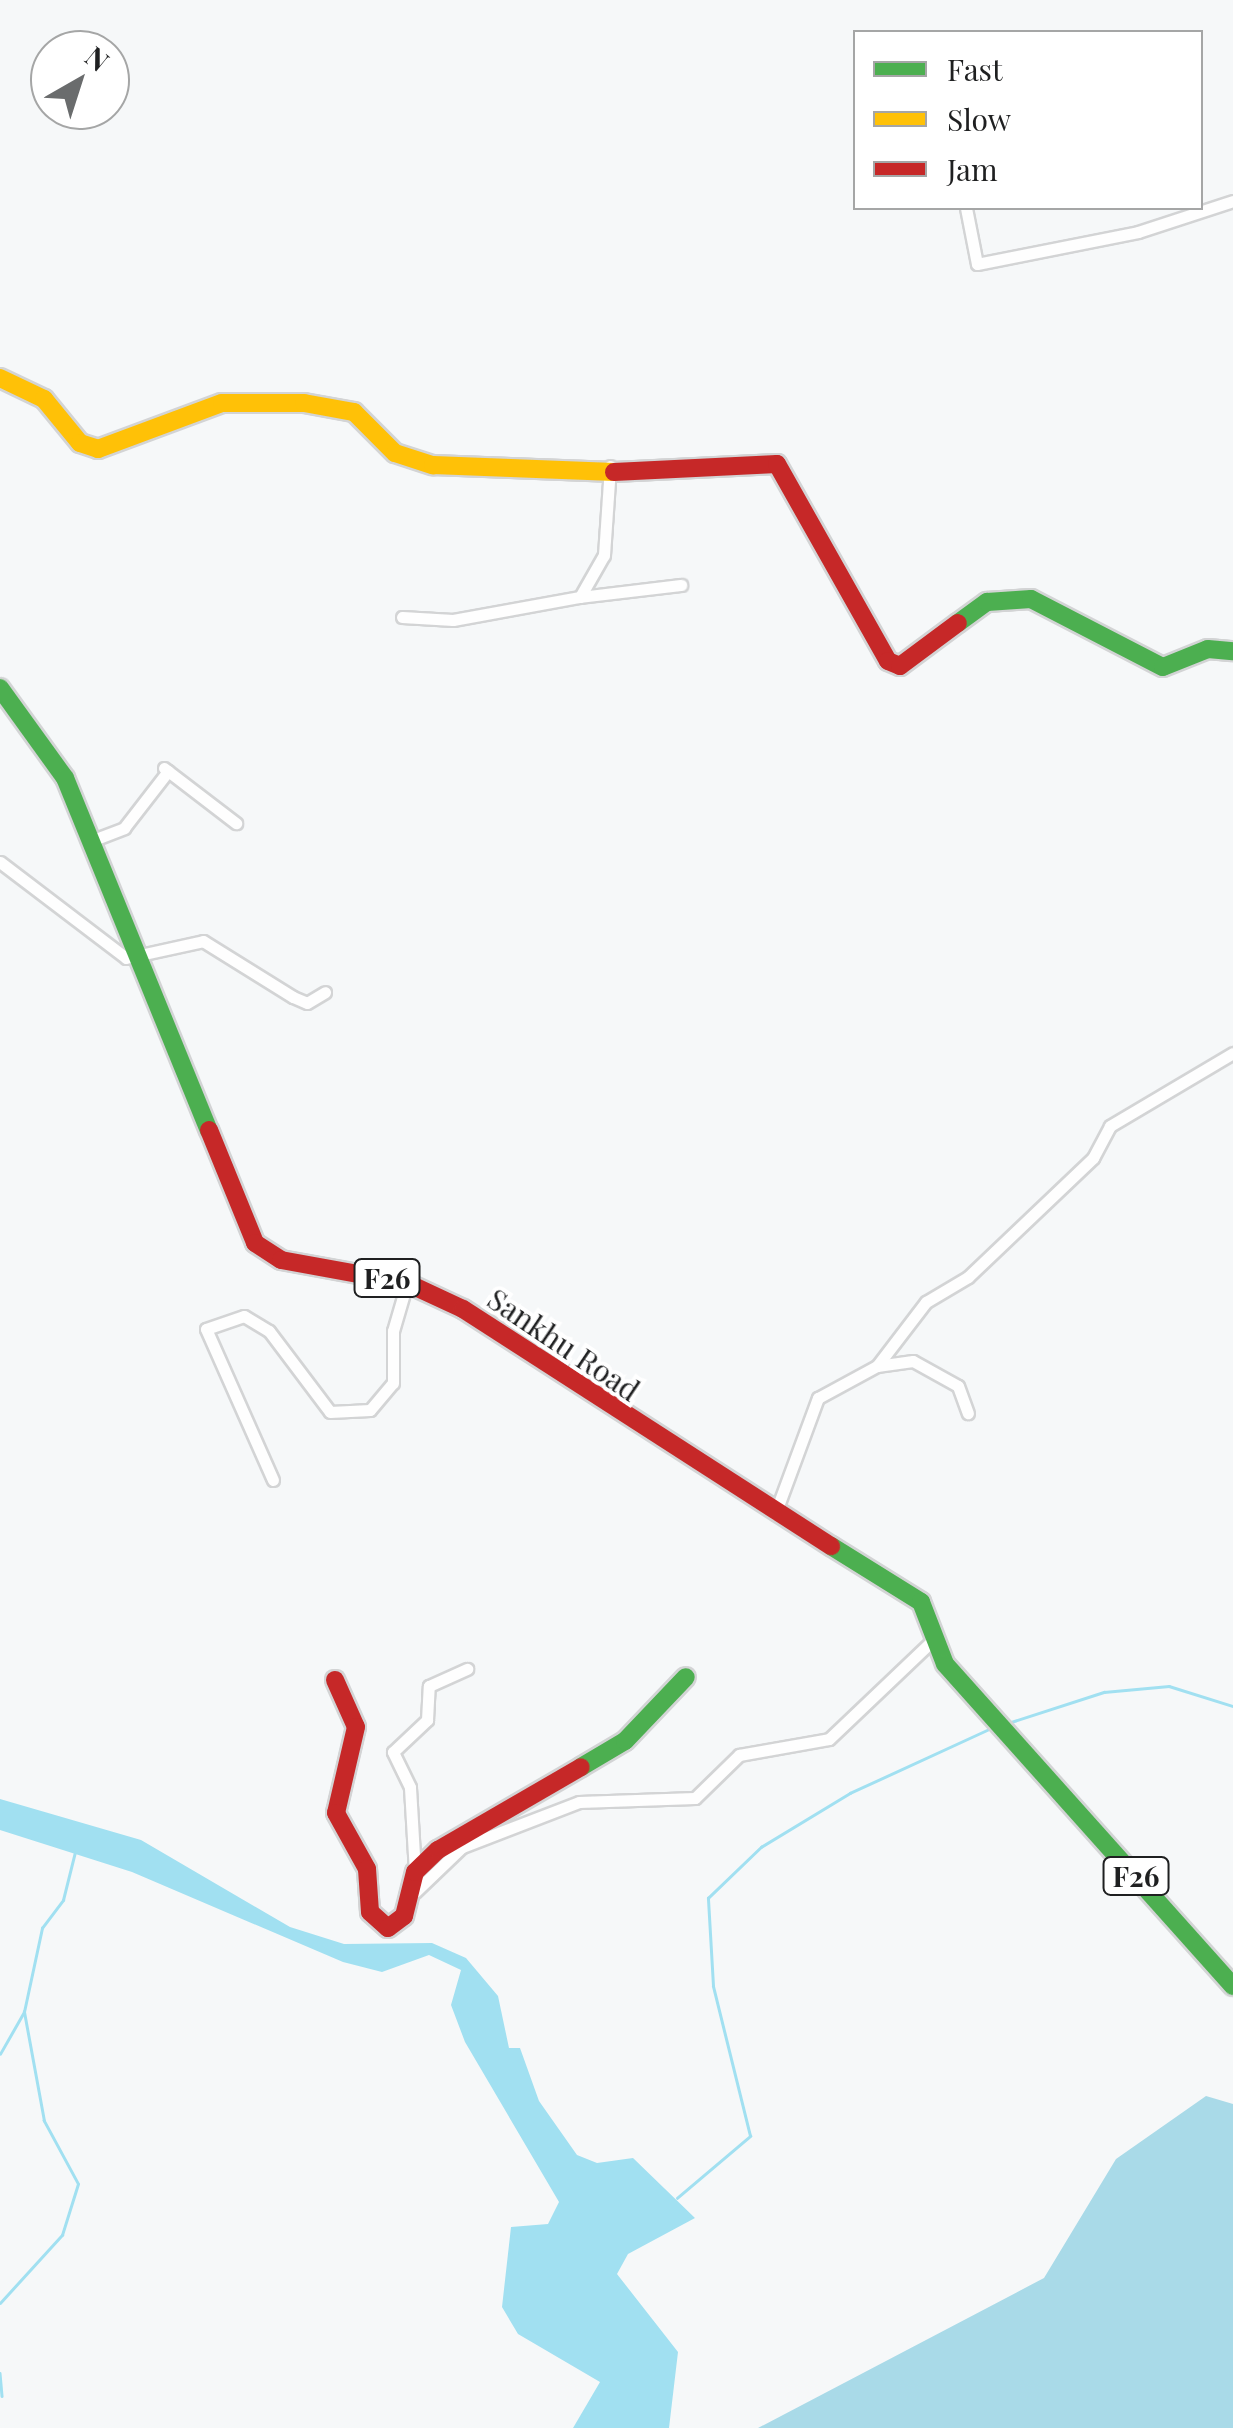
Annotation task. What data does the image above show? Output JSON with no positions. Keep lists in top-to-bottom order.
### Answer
{
  "streets": {
    "street": ["F26", "Sankhu Road"]
  },
  "legend": ["Fast", "Slow", "Jam"],
  "north": "top right"
}
